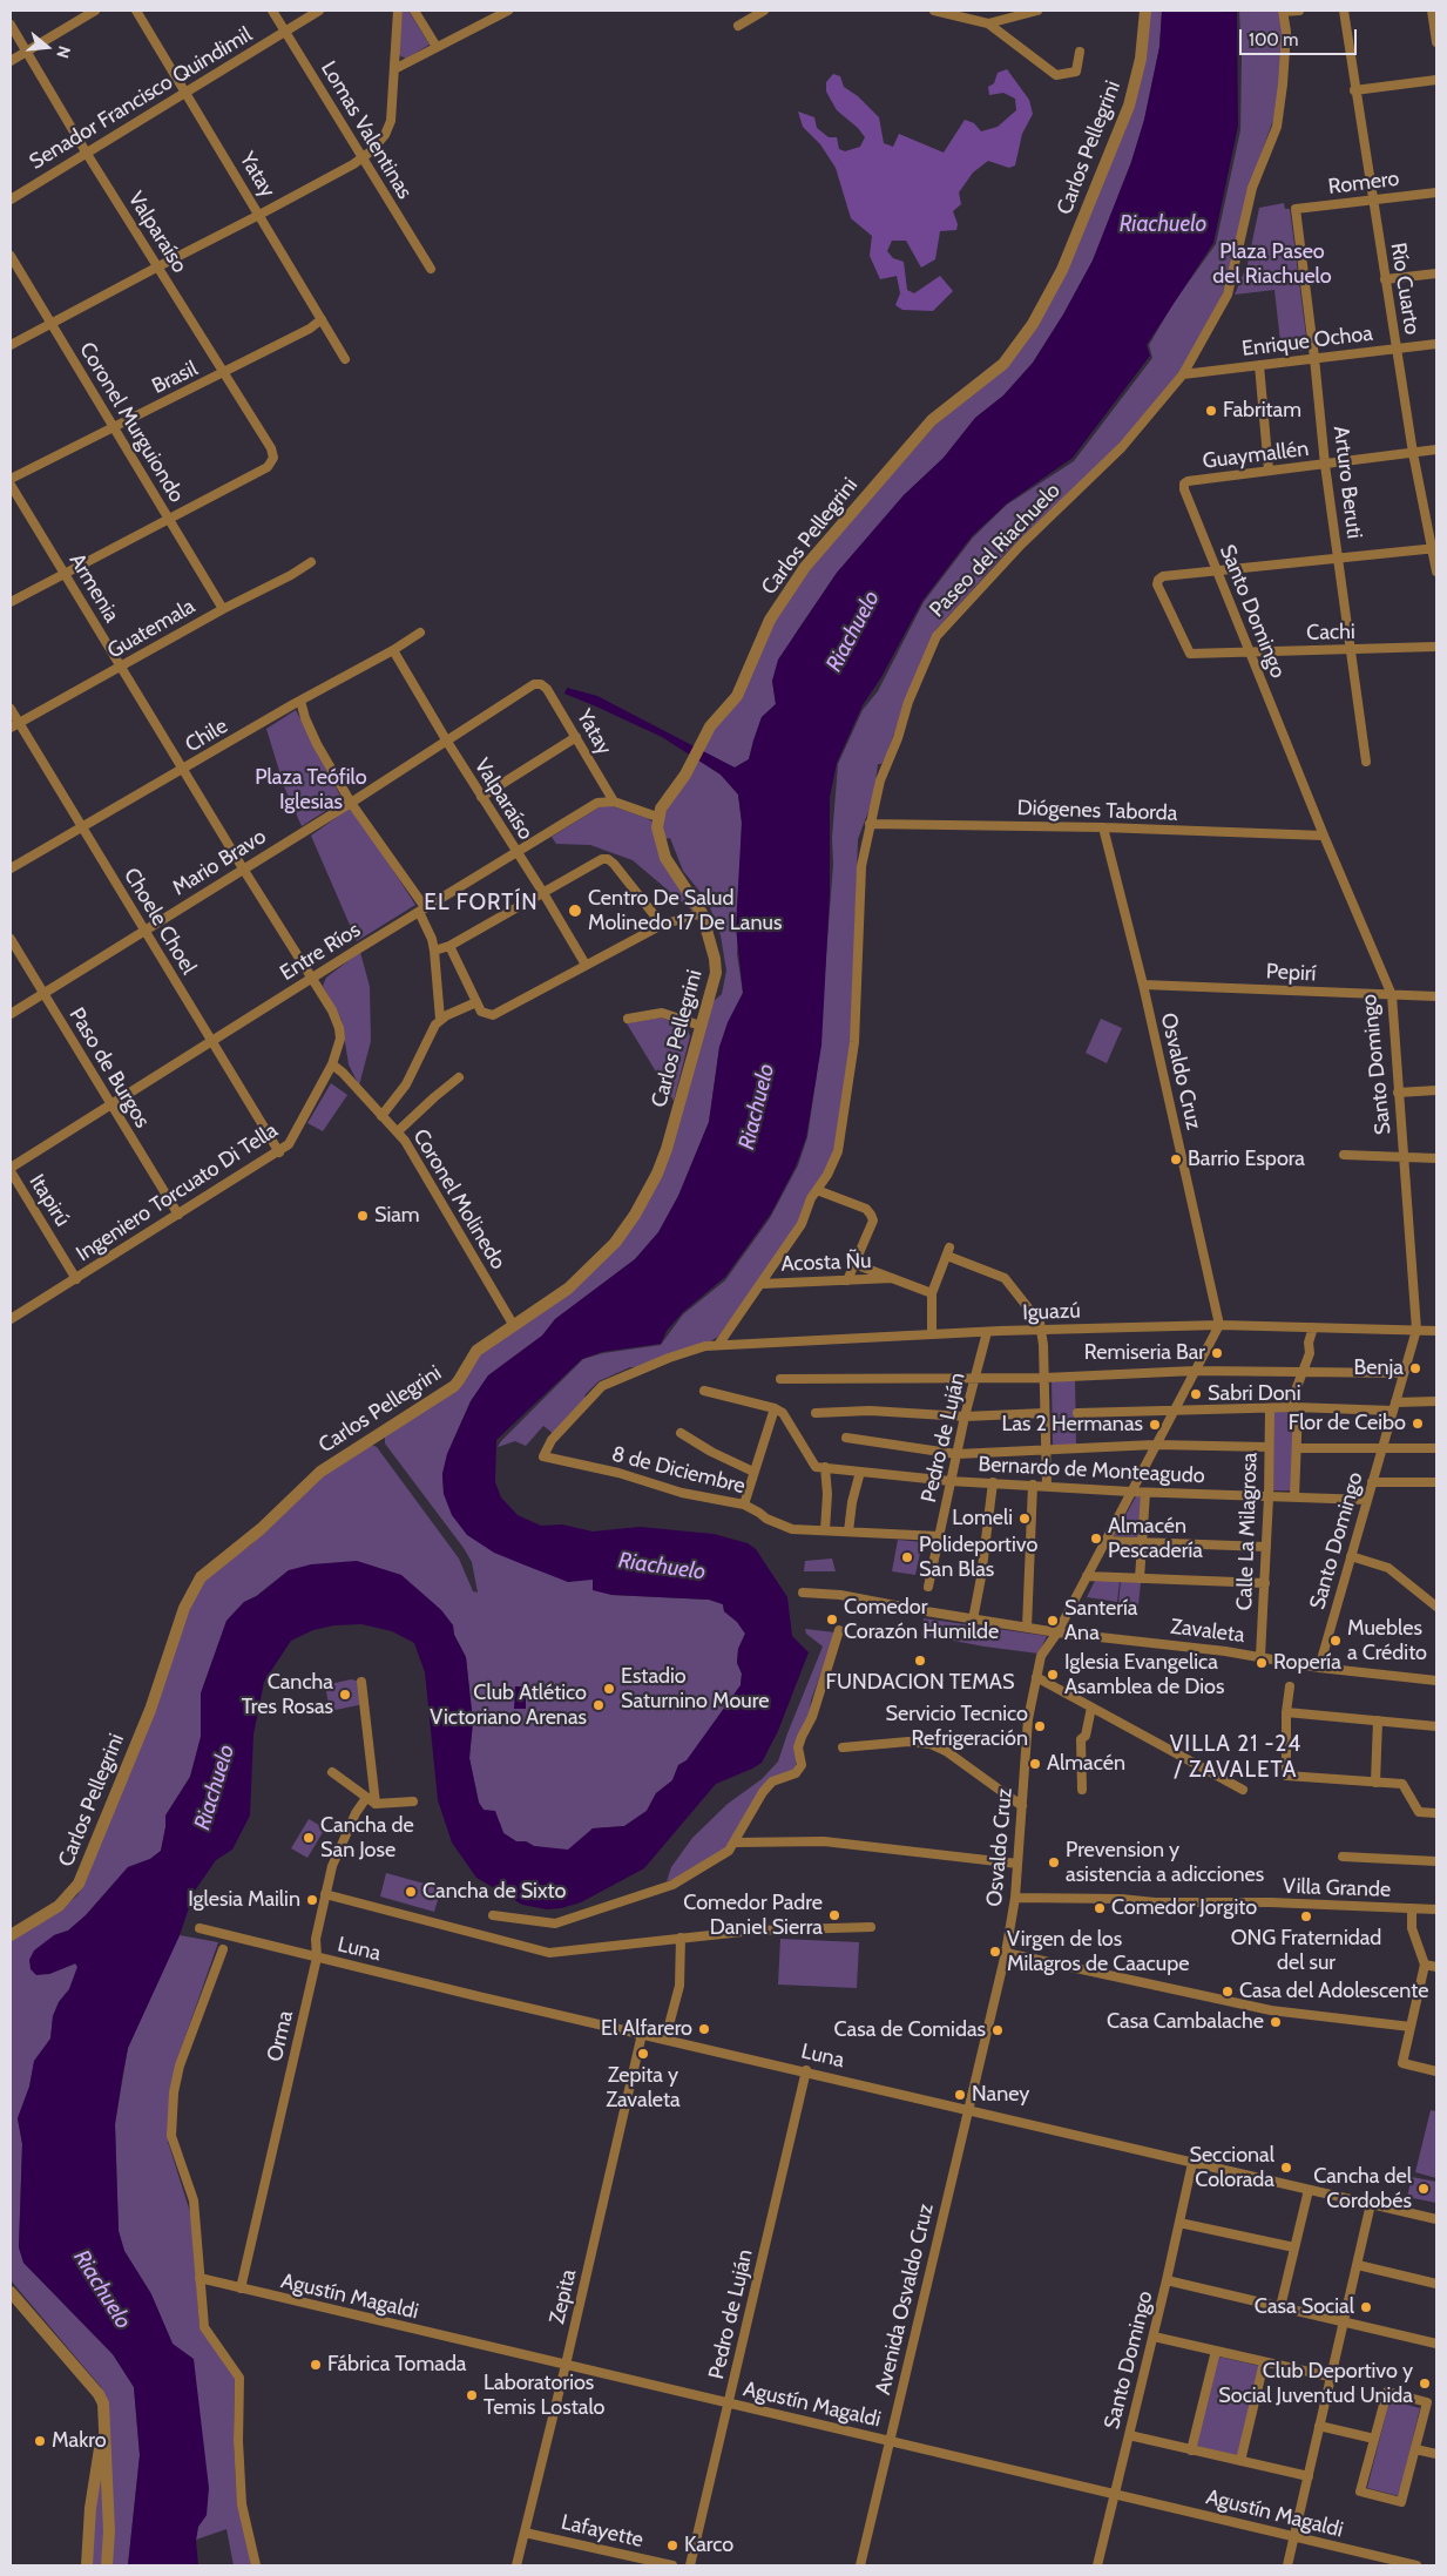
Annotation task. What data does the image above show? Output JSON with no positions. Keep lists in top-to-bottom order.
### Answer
{
  "streets": {
    "street": [
      "Senador Francisco Quindimil",
      "Lomas Valentinas",
      "Carlos Pellegrini",
      "Yatay",
      "Romero",
      "Valparaíso",
      "Río Cuarto",
      "Enrique Ochoa",
      "Brasil",
      "Coronel Murguiondo",
      "Guaymallén",
      "Arturo Beruti",
      "Paseo del Riachuelo",
      "Armenia",
      "Santo Domingo",
      "Guatemala",
      "Cachi",
      "Chile",
      "Diógenes Taborda",
      "Mario Bravo",
      "Choele Choel",
      "Entre Ríos",
      "Pepirí",
      "Paso de Burgos",
      "Osvaldo Cruz",
      "Ingeniero Torcuato Di Tella",
      "Coronel Molinedo",
      "Itapirú",
      "Acosta Ñu",
      "Iguazú",
      "Pedro de Luján",
      "8 de Diciembre",
      "Bernardo de Monteagudo",
      "Calle La Milagrosa",
      "Zavaleta",
      "Villa Grande",
      "Luna",
      "Orma",
      "Agustín Magaldi",
      "Zepita",
      "Avenida Osvaldo Cruz",
      "Lafayette"
    ]
  },
  "crossings": [
    ["Senador Francisco Quindimil", "Lomas Valentinas"],
    ["Senador Francisco Quindimil", "Yatay"],
    ["Senador Francisco Quindimil", "Valparaíso"],
    ["Carlos Pellegrini", "Coronel Molinedo"],
    ["Yatay", "Brasil"],
    ["Yatay", "Mario Bravo"],
    ["Yatay", "Entre Ríos"],
    ["Romero", "Río Cuarto"],
    ["Romero", "Arturo Beruti"],
    ["Valparaíso", "Brasil"],
    ["Valparaíso", "Coronel Murguiondo"],
    ["Valparaíso", "Chile"],
    ["Valparaíso", "Mario Bravo"],
    ["Valparaíso", "Entre Ríos"],
    ["Río Cuarto", "Enrique Ochoa"],
    ["Río Cuarto", "Guaymallén"],
    ["Enrique Ochoa", "Arturo Beruti"],
    ["Enrique Ochoa", "Paseo del Riachuelo"],
    ["Brasil", "Coronel Murguiondo"],
    ["Coronel Murguiondo", "Guatemala"],
    ["Guaymallén", "Arturo Beruti"],
    ["Guaymallén", "Santo Domingo"],
    ["Arturo Beruti", "Cachi"],
    ["Paseo del Riachuelo", "Diógenes Taborda"],
    ["Paseo del Riachuelo", "Acosta Ñu"],
    ["Paseo del Riachuelo", "Iguazú"],
    ["Armenia", "Guatemala"],
    ["Armenia", "Chile"],
    ["Santo Domingo", "Cachi"],
    ["Santo Domingo", "Diógenes Taborda"],
    ["Santo Domingo", "Pepirí"],
    ["Santo Domingo", "Iguazú"],
    ["Santo Domingo", "Bernardo de Monteagudo"],
    ["Santo Domingo", "Zavaleta"],
    ["Santo Domingo", "Luna"],
    ["Santo Domingo", "Agustín Magaldi"],
    ["Guatemala", "Choele Choel"],
    ["Chile", "Choele Choel"],
    ["Diógenes Taborda", "Osvaldo Cruz"],
    ["Mario Bravo", "Choele Choel"],
    ["Mario Bravo", "Paso de Burgos"],
    ["Choele Choel", "Entre Ríos"],
    ["Choele Choel", "Ingeniero Torcuato Di Tella"],
    ["Entre Ríos", "Paso de Burgos"],
    ["Entre Ríos", "Itapirú"],
    ["Pepirí", "Osvaldo Cruz"],
    ["Paso de Burgos", "Ingeniero Torcuato Di Tella"],
    ["Osvaldo Cruz", "Iguazú"],
    ["Osvaldo Cruz", "Zavaleta"],
    ["Osvaldo Cruz", "Villa Grande"],
    ["Osvaldo Cruz", "Luna"],
    ["Osvaldo Cruz", "Avenida Osvaldo Cruz"],
    ["Ingeniero Torcuato Di Tella", "Coronel Molinedo"],
    ["Ingeniero Torcuato Di Tella", "Itapirú"],
    ["Iguazú", "Pedro de Luján"],
    ["Iguazú", "8 de Diciembre"],
    ["Pedro de Luján", "8 de Diciembre"],
    ["Pedro de Luján", "Bernardo de Monteagudo"],
    ["Pedro de Luján", "Luna"],
    ["Pedro de Luján", "Agustín Magaldi"],
    ["Bernardo de Monteagudo", "Calle La Milagrosa"],
    ["Calle La Milagrosa", "Zavaleta"],
    ["Luna", "Orma"],
    ["Luna", "Zepita"],
    ["Luna", "Avenida Osvaldo Cruz"],
    ["Orma", "Agustín Magaldi"],
    ["Agustín Magaldi", "Zepita"],
    ["Agustín Magaldi", "Avenida Osvaldo Cruz"],
    ["Zepita", "Lafayette"]
  ],
  "districts": ["EL FORTÍN", "VILLA 21 -24 / ZAVALETA"],
  "water": ["Riachuelo"],
  "parks": ["Plaza Paseo del Riachuelo", "Plaza Teófilo Iglesias"],
  "places": [
    "Fabritam",
    "Centro De Salud Molinedo 17 De Lanus",
    "Barrio Espora",
    "Siam",
    "Remiseria Bar",
    "Benja",
    "Sabri Doni",
    "Flor de Ceibo",
    "Las 2 Hermanas",
    "Lomeli",
    "Almacén Pescadería",
    "Polideportivo San Blas",
    "Comedor Corazón Humilde",
    "Santería Ana",
    "Muebles a Crédito",
    "FUNDACION TEMAS",
    "Ropería",
    "Iglesia Evangelica Asamblea de Dios",
    "Estadio Saturnino Moure",
    "Cancha Tres Rosas",
    "Club Atlético Victoriano Arenas",
    "Servicio Tecnico Refrigeración",
    "Almacén",
    "Cancha de San Jose",
    "Prevension y asistencia a adicciones",
    "Cancha de Sixto",
    "Iglesia Mailin",
    "Comedor Jorgito",
    "Comedor Padre Daniel Sierra",
    "ONG Fraternidad del sur",
    "Virgen de los Milagros de Caacupe",
    "Casa del Adolescente",
    "Casa Cambalache",
    "El Alfarero",
    "Casa de Comidas",
    "Zepita y Zavaleta",
    "Naney",
    "Seccional Colorada",
    "Cancha del Cordobés",
    "Casa Social",
    "Fábrica Tomada",
    "Club Deportivo y Social Juventud Unida",
    "Laboratorios Temis Lostalo",
    "Makro",
    "Karco"
  ],
  "scale_bar": "100 m",
  "north": "right"
}
